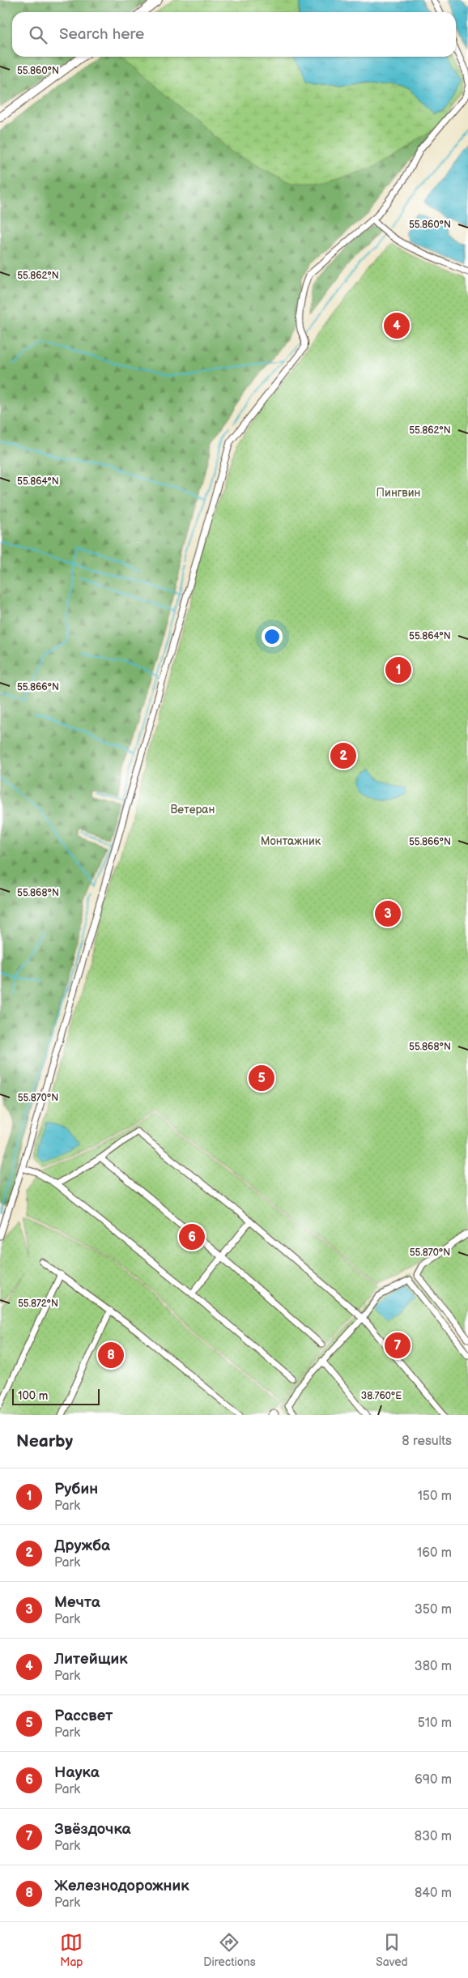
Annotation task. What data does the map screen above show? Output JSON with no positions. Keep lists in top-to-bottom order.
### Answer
{
  "parks": ["Пингвин", "Ветеран", "Монтажник"],
  "scale_bar": "100 m",
  "page": {
    "search": "Search here",
    "pins": [
      "4",
      "1",
      "2",
      "3",
      "5",
      "6",
      "7",
      "8"
    ],
    "scale": "100 m",
    "heading": ["Nearby", "8 results"],
    "list": [
      {
        "mark": "1",
        "name": "Рубин",
        "note": "Park",
        "value": "150 m"
      },
      {
        "mark": "2",
        "name": "Дружба",
        "note": "Park",
        "value": "160 m"
      },
      {
        "mark": "3",
        "name": "Мечта",
        "note": "Park",
        "value": "350 m"
      },
      {
        "mark": "4",
        "name": "Литейщик",
        "note": "Park",
        "value": "380 m"
      },
      {
        "mark": "5",
        "name": "Рассвет",
        "note": "Park",
        "value": "510 m"
      },
      {
        "mark": "6",
        "name": "Наука",
        "note": "Park",
        "value": "690 m"
      },
      {
        "mark": "7",
        "name": "Звёздочка",
        "note": "Park",
        "value": "830 m"
      },
      {
        "mark": "8",
        "name": "Железнодорожник",
        "note": "Park",
        "value": "840 m"
      }
    ],
    "nav": ["Map", "Directions", "Saved"]
  },
  "coordinates": [
    "55.860°N",
    "55.862°N",
    "55.864°N",
    "55.866°N",
    "55.868°N",
    "55.870°N",
    "55.872°N",
    "38.760°E"
  ]
}
